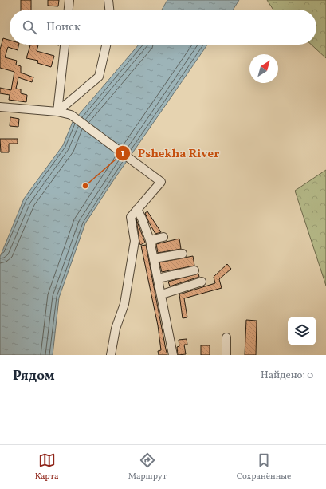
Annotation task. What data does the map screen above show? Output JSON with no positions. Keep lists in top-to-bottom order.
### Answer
{
  "places": ["Pshekha River"],
  "north": "top right",
  "page": {
    "search": "Поиск",
    "heading": ["Рядом", "Найдено: 0"],
    "nav": ["Карта", "Маршрут", "Сохранённые"]
  }
}
